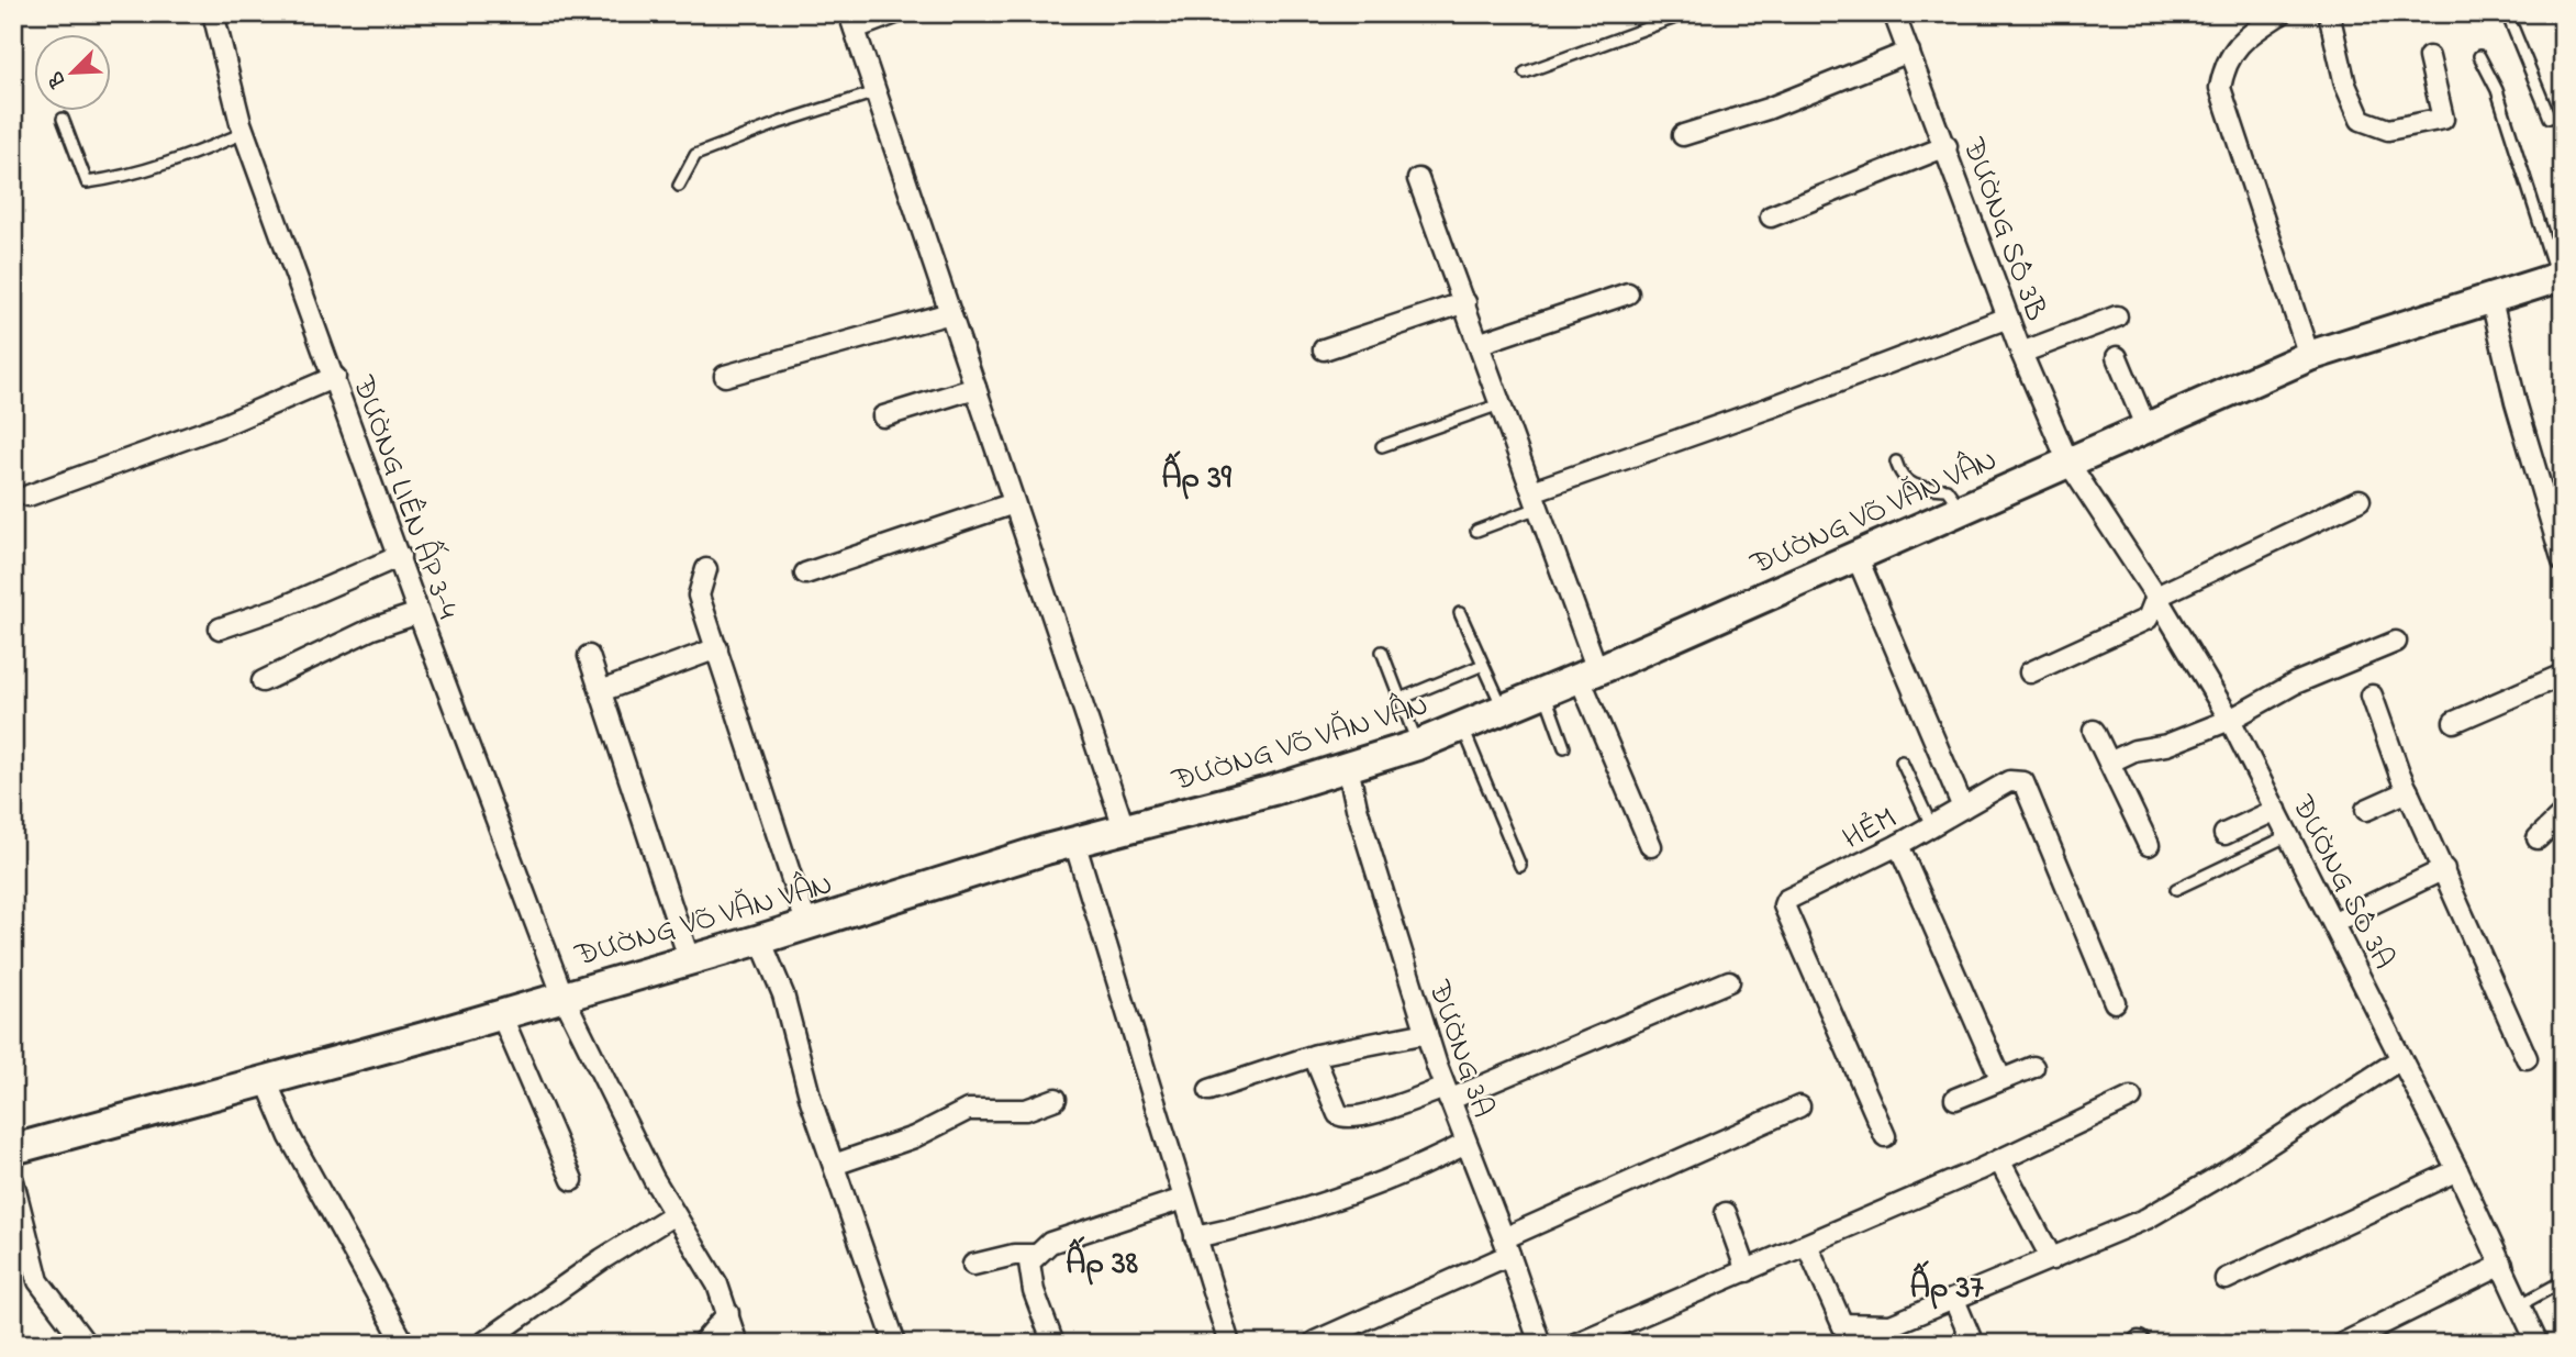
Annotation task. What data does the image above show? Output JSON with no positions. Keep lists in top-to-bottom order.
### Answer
{
  "streets": {
    "street": [
      "ĐƯỜNG SỐ 3B",
      "ĐƯỜNG LIÊN ẤP 3-4",
      "ĐƯỜNG VÕ VĂN VÂN",
      "HẺM",
      "ĐƯỜNG SỐ 3A",
      "ĐƯỜNG 3A"
    ]
  },
  "crossings": [
    ["ĐƯỜNG SỐ 3B", "ĐƯỜNG VÕ VĂN VÂN"],
    ["ĐƯỜNG SỐ 3B", "ĐƯỜNG SỐ 3A"],
    ["ĐƯỜNG LIÊN ẤP 3-4", "ĐƯỜNG VÕ VĂN VÂN"],
    ["ĐƯỜNG VÕ VĂN VÂN", "ĐƯỜNG SỐ 3A"],
    ["ĐƯỜNG VÕ VĂN VÂN", "ĐƯỜNG 3A"]
  ],
  "districts": ["Ấp 39", "Ấp 38", "Ấp 37"],
  "north": "bottom left"
}
